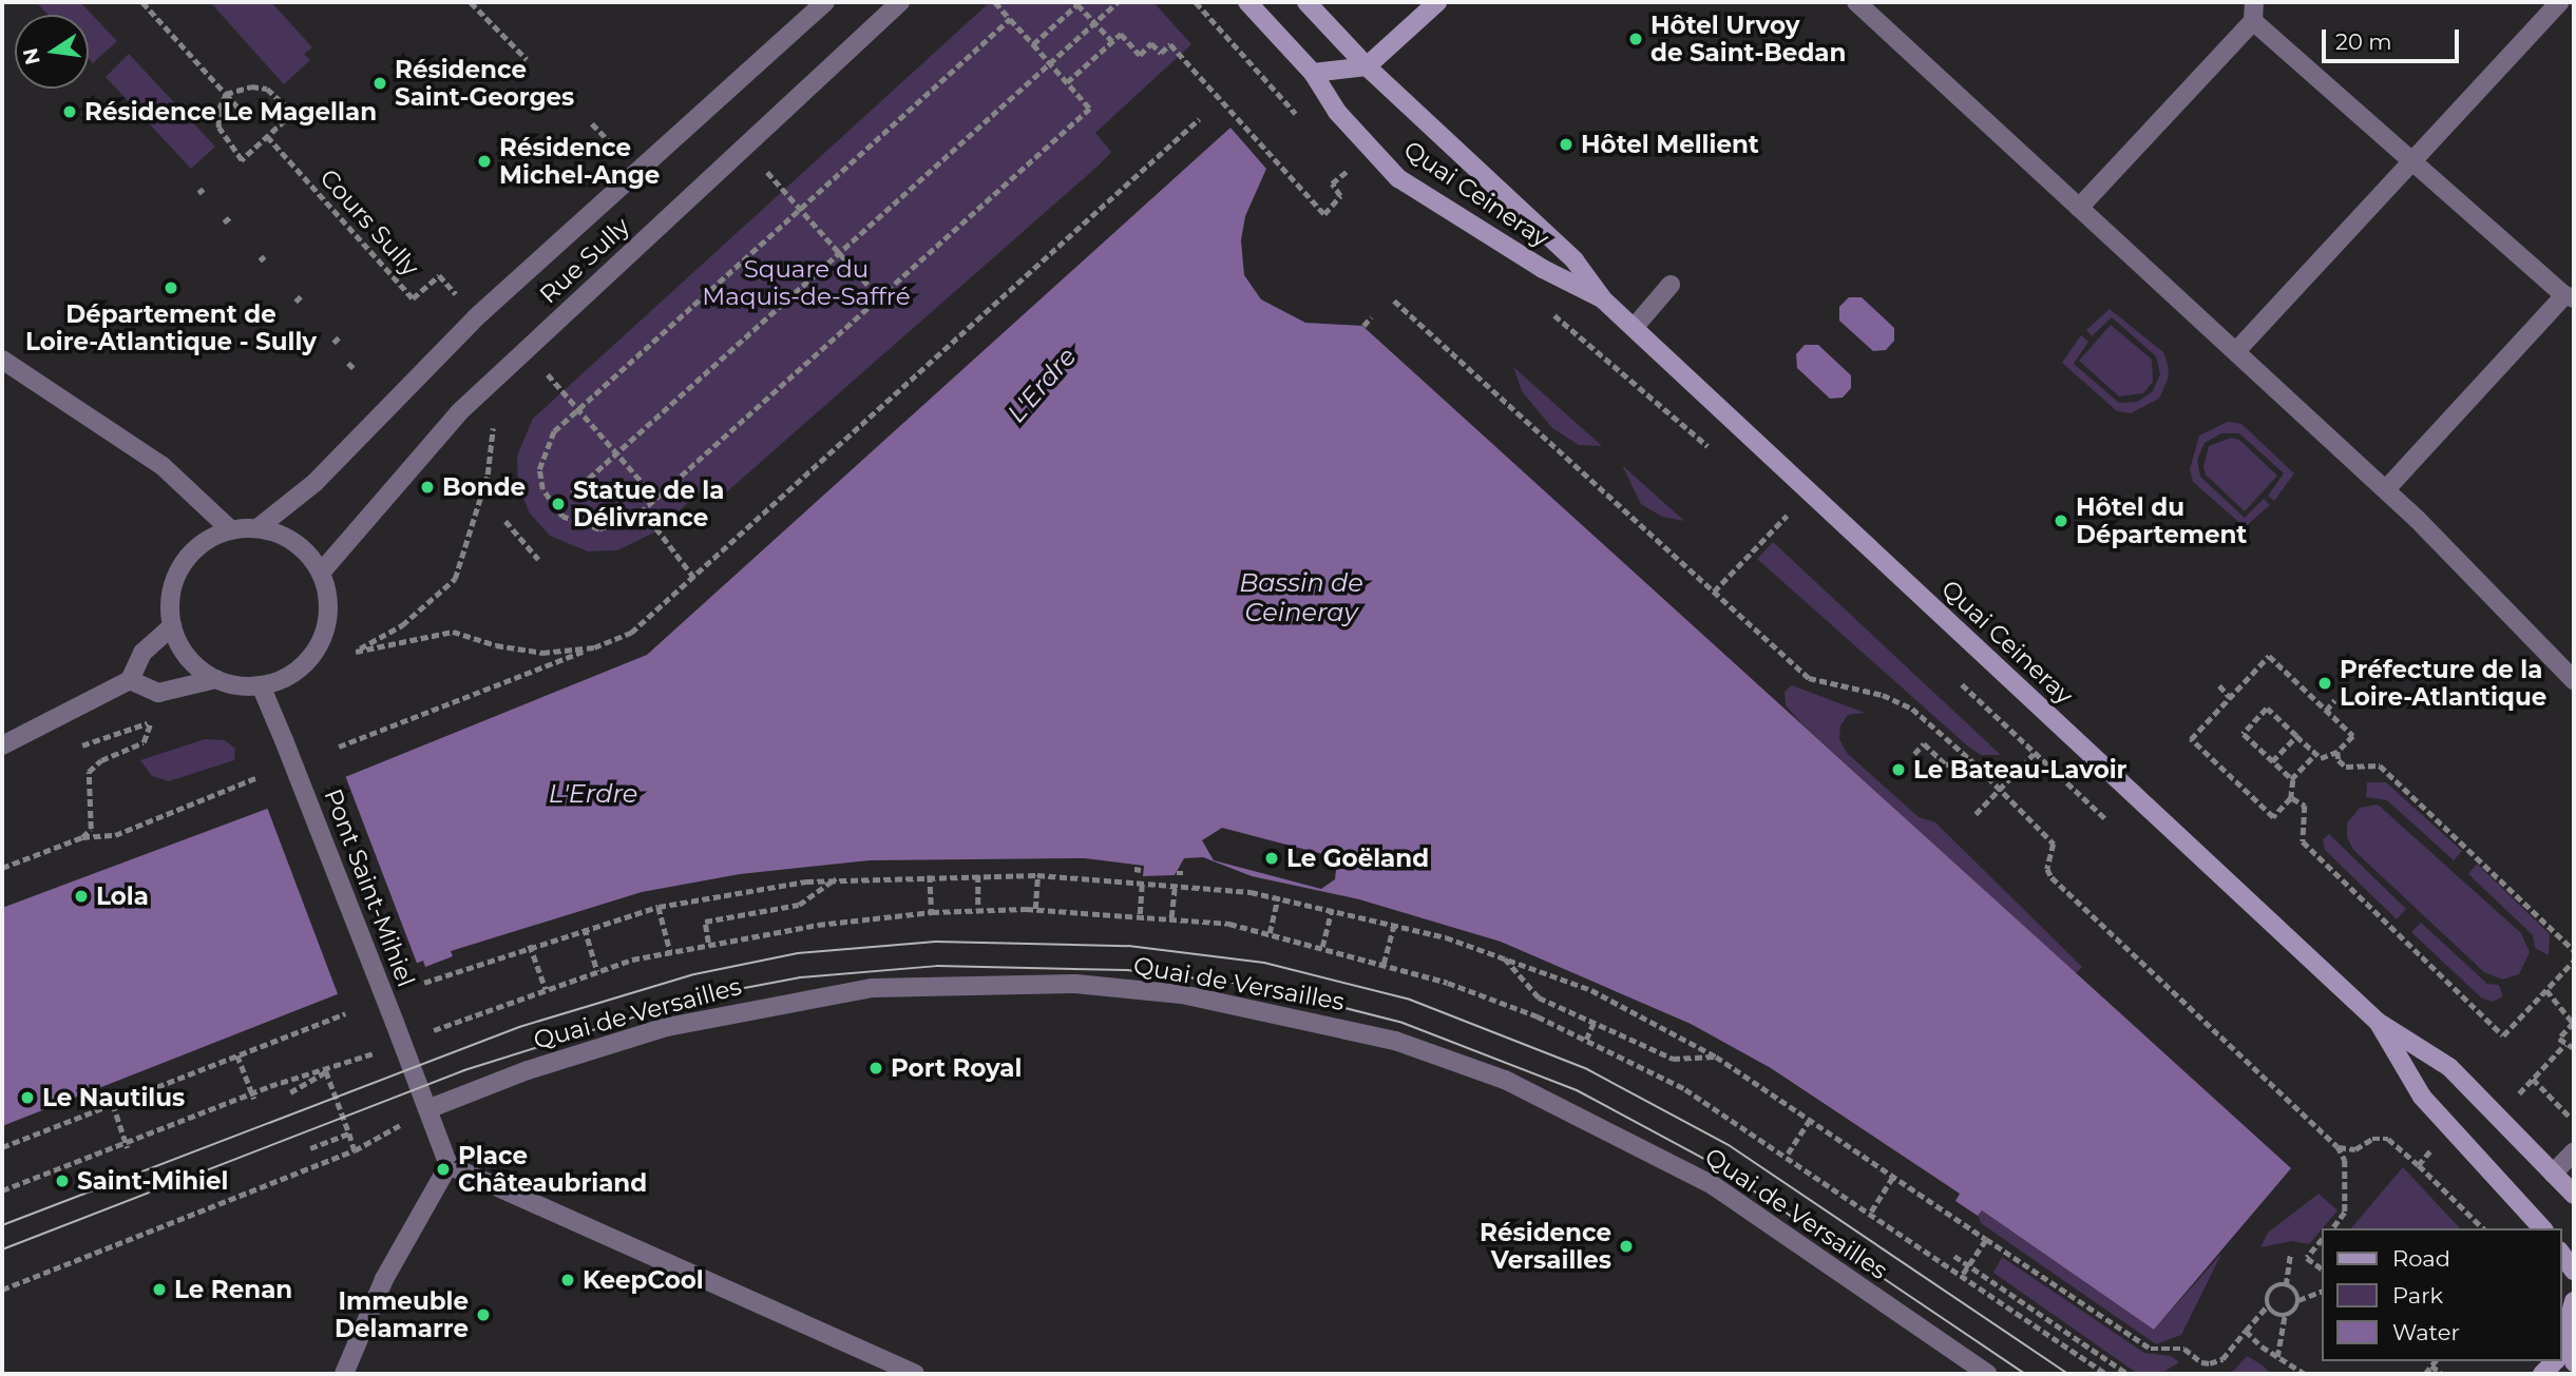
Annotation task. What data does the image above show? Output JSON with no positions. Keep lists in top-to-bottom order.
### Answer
{
  "streets": {
    "main road": ["Quai Ceineray"],
    "street": ["Rue Sully", "Pont Saint-Mihiel", "Quai de Versailles"],
    "path": ["Cours Sully"]
  },
  "crossings": [
    ["Cours Sully", "Rue Sully"],
    ["Rue Sully", "Pont Saint-Mihiel"],
    ["Pont Saint-Mihiel", "Quai de Versailles"]
  ],
  "water": ["L'Erdre", "Bassin de Ceineray"],
  "parks": ["Square du Maquis-de-Saffré"],
  "places": [
    "Hôtel Urvoy de Saint-Bedan",
    "Résidence Saint-Georges",
    "Résidence Le Magellan",
    "Hôtel Mellient",
    "Résidence Michel-Ange",
    "Département de Loire-Atlantique - Sully",
    "Bonde",
    "Statue de la Délivrance",
    "Hôtel du Département",
    "Préfecture de la Loire-Atlantique",
    "Le Bateau-Lavoir",
    "Le Goëland",
    "Lola",
    "Port Royal",
    "Le Nautilus",
    "Place Châteaubriand",
    "Saint-Mihiel",
    "Résidence Versailles",
    "KeepCool",
    "Le Renan",
    "Immeuble Delamarre"
  ],
  "legend": ["Road", "Park", "Water"],
  "scale_bar": "20 m",
  "north": "left"
}
